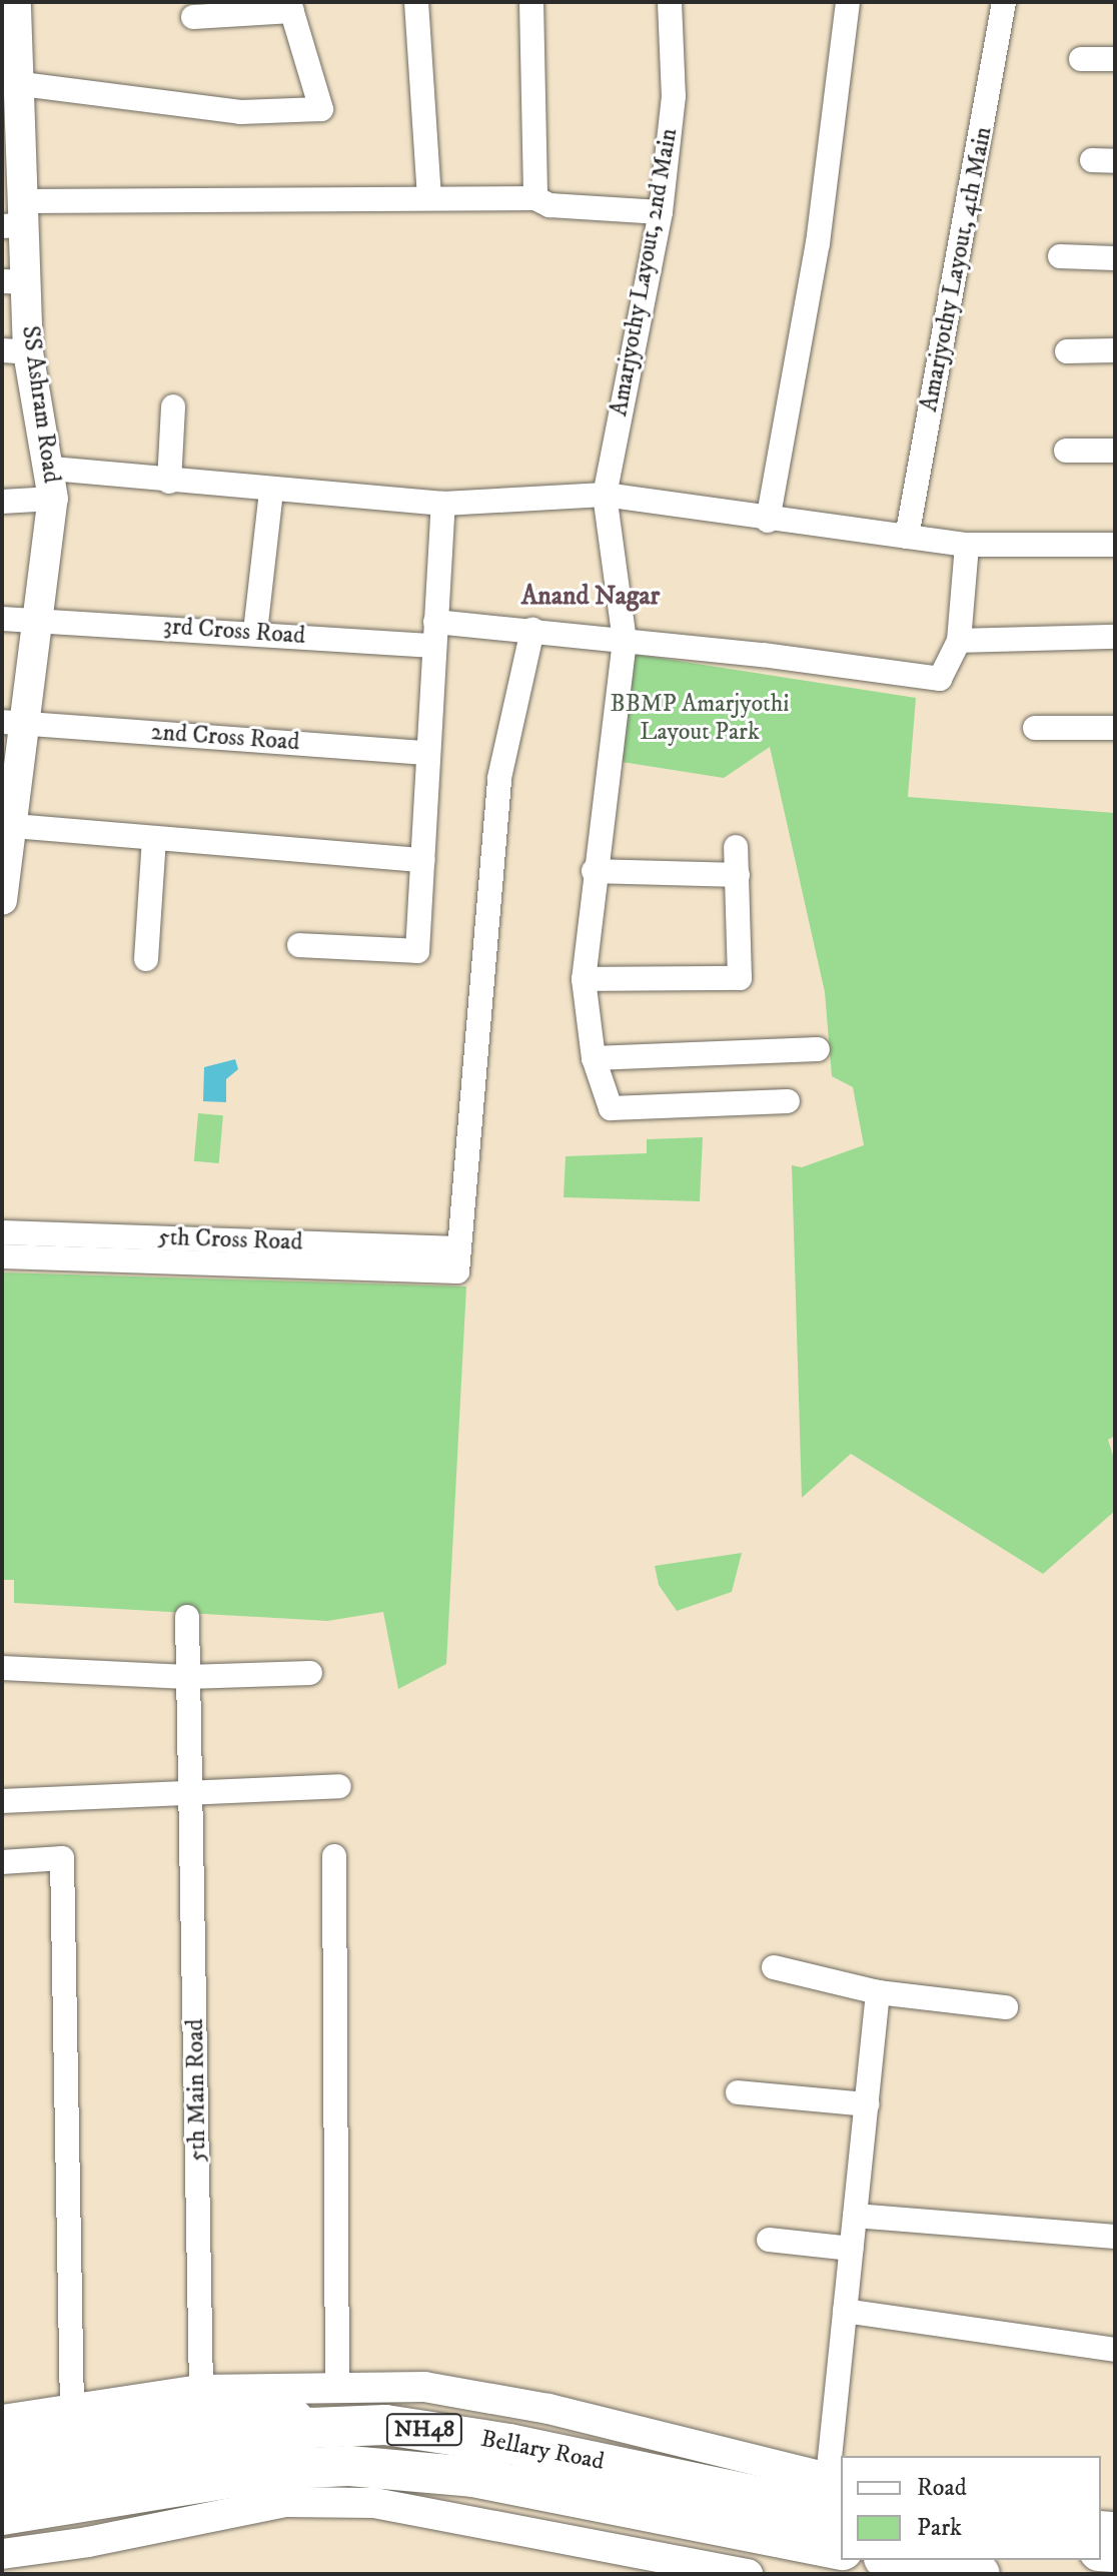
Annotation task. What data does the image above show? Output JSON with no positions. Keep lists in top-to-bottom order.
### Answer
{
  "streets": {
    "highway": ["NH48", "Bellary Road"],
    "street": [
      "Amarjyothy Layout, 4th Main",
      "Amarjyothy Layout, 2nd Main",
      "SS Ashram Road",
      "3rd Cross Road",
      "2nd Cross Road",
      "5th Cross Road",
      "5th Main Road"
    ]
  },
  "crossings": [
    ["Amarjyothy Layout, 2nd Main", "3rd Cross Road"],
    ["SS Ashram Road", "3rd Cross Road"],
    ["SS Ashram Road", "2nd Cross Road"],
    ["3rd Cross Road", "5th Cross Road"]
  ],
  "districts": ["Anand Nagar"],
  "parks": ["BBMP Amarjyothi Layout Park"],
  "legend": ["Road", "Park"]
}
